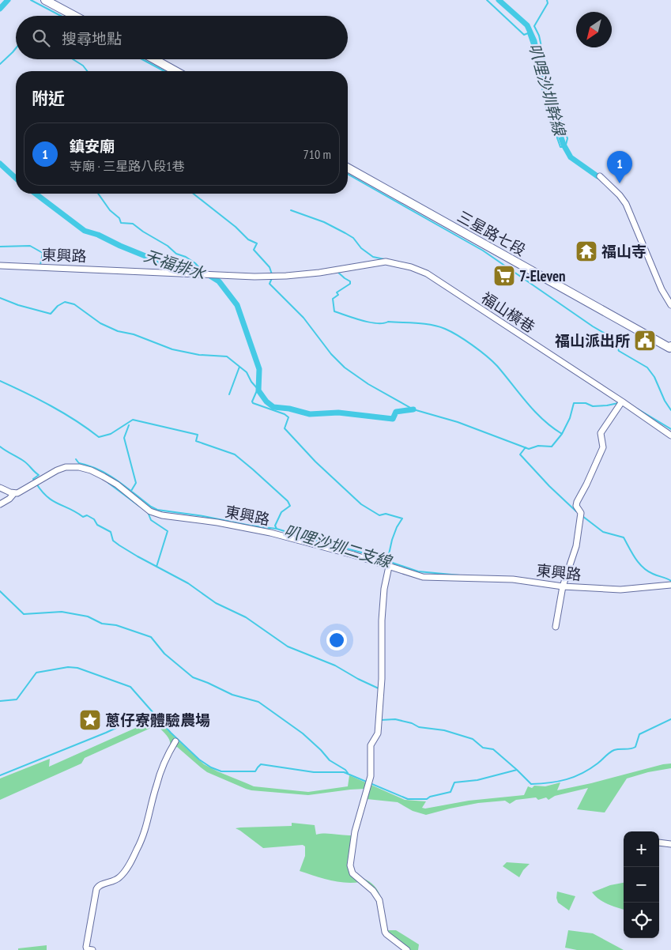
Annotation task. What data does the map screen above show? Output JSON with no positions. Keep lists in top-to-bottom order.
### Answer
{
  "streets": {
    "main road": ["三星路七段"],
    "street": ["東興路", "福山橫巷"]
  },
  "crossings": [
    ["東興路", "福山橫巷"]
  ],
  "water": ["叭哩沙圳幹線", "天福排水", "叭哩沙圳二支線"],
  "places": {
    "temple": ["福山寺"],
    "supermarket": ["7-Eleven"],
    "public building": ["福山派出所"],
    "place": ["蔥仔寮體驗農場"]
  },
  "north": "bottom left",
  "page": {
    "search": "搜尋地點",
    "heading": "附近",
    "list": [
      {
        "mark": "1",
        "name": "鎮安廟",
        "note": "寺廟 · 三星路八段1巷",
        "value": "710 m"
      }
    ],
    "pins": "1",
    "map_buttons": ["+", "−"]
  }
}
